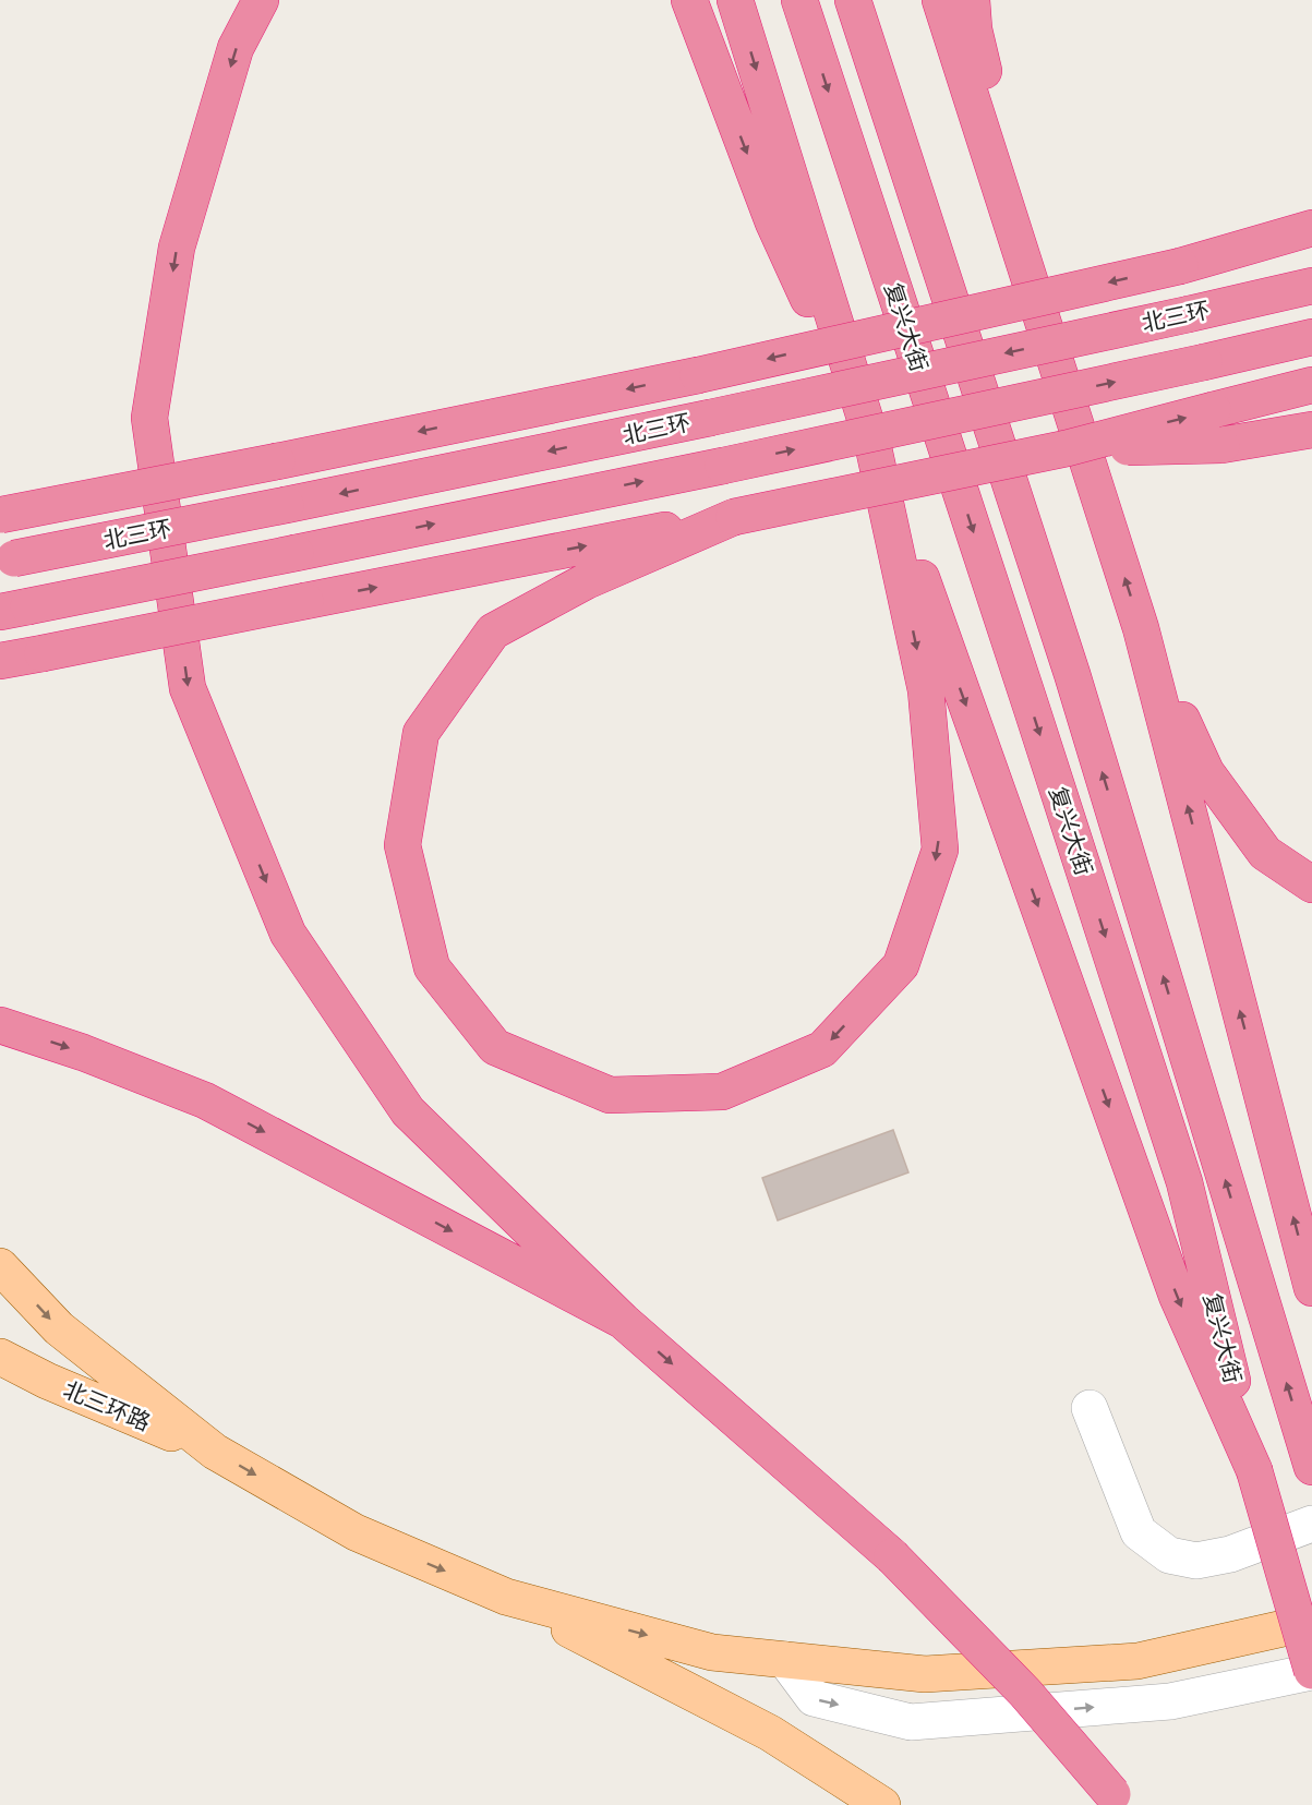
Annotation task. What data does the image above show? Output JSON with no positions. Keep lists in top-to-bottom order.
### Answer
{
  "streets": {
    "highway": ["北三环", "复兴大街"],
    "main road": ["北三环路"]
  }
}
